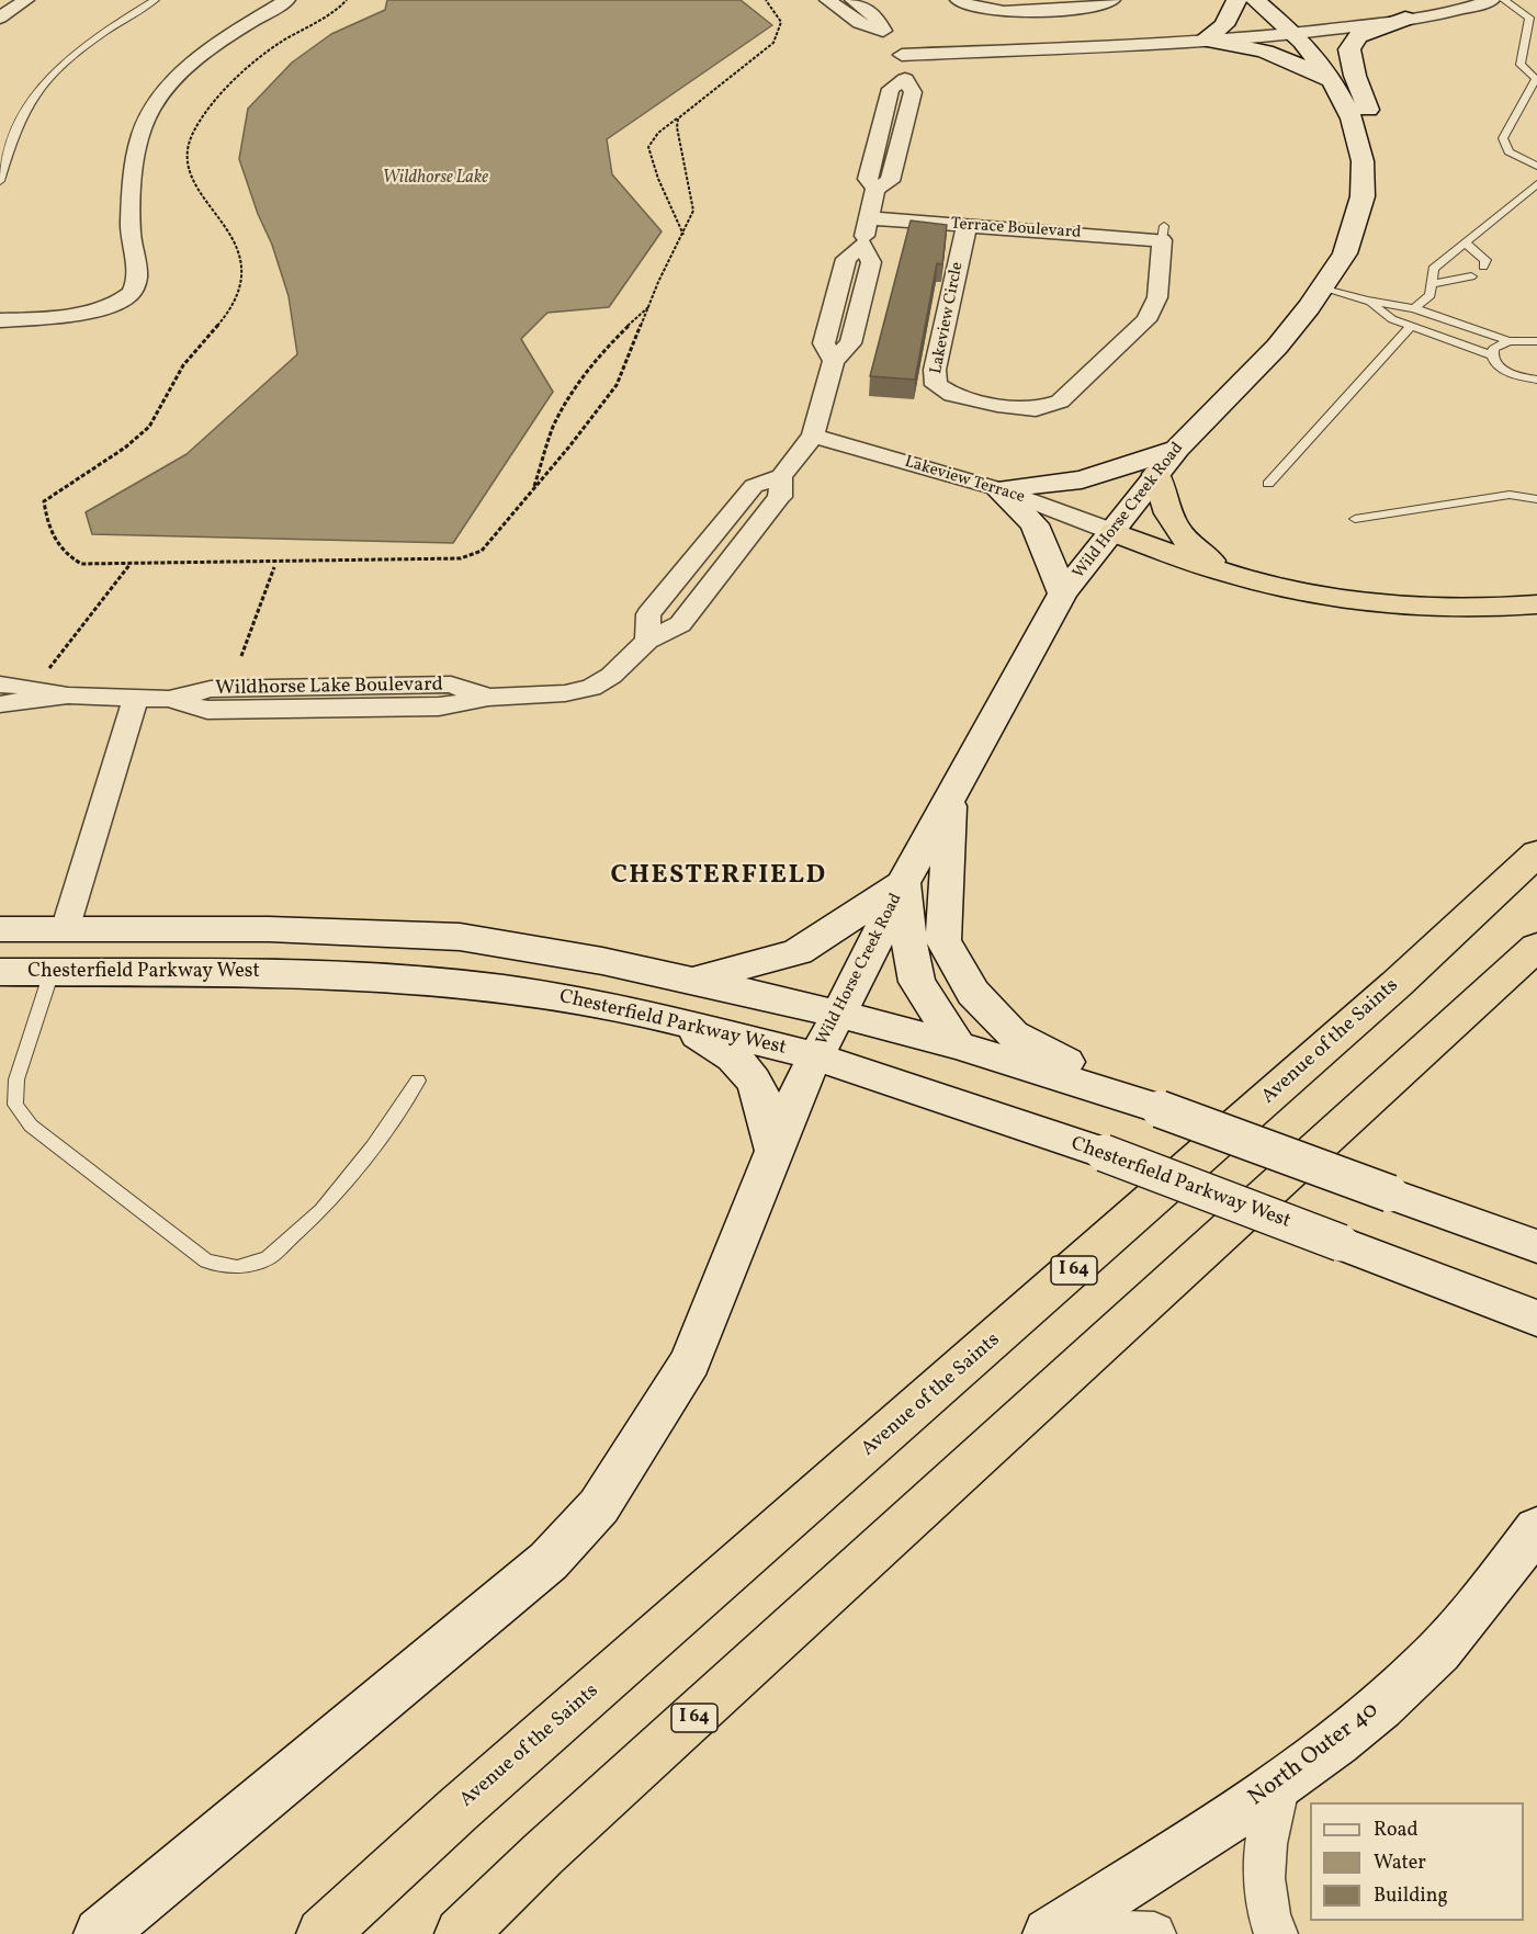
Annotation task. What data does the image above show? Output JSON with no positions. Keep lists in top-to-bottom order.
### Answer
{
  "streets": {
    "highway": ["Avenue of the Saints", "I 64"],
    "street": [
      "Terrace Boulevard",
      "Lakeview Circle",
      "Lakeview Terrace",
      "Wild Horse Creek Road",
      "Wildhorse Lake Boulevard",
      "Chesterfield Parkway West",
      "North Outer 40"
    ]
  },
  "crossings": [
    ["Terrace Boulevard", "Lakeview Circle"],
    ["Terrace Boulevard", "Wildhorse Lake Boulevard"],
    ["Lakeview Terrace", "Wild Horse Creek Road"],
    ["Lakeview Terrace", "Wildhorse Lake Boulevard"],
    ["Wild Horse Creek Road", "Chesterfield Parkway West"]
  ],
  "districts": ["CHESTERFIELD"],
  "water": ["Wildhorse Lake"],
  "legend": ["Road", "Water", "Building"]
}
